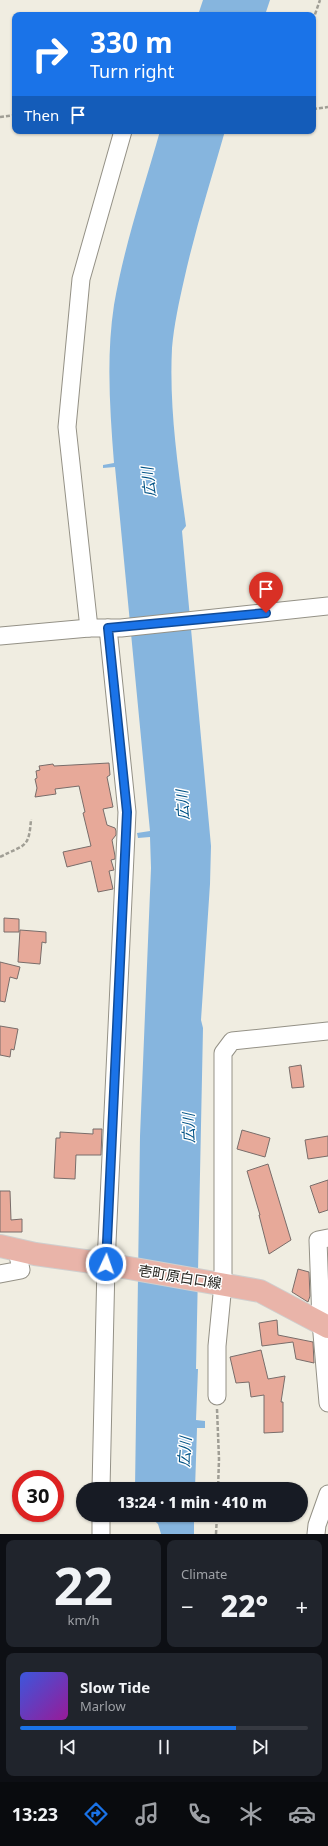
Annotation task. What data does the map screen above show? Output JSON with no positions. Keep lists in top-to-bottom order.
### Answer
{
  "streets": {
    "main road": ["壱町原白口線"]
  },
  "water": ["広川"],
  "page": {
    "turn": ["330 m", "Turn right"],
    "then": "Then",
    "limit": "30",
    "trip": "13:24 · 1 min · 410 m",
    "tile": [
      ["22", "km/h"],
      "Climate"
    ],
    "heat": ["−", "22°", "+"],
    "song": ["Slow Tide", "Marlow"],
    "tabs": "13:23"
  }
}
